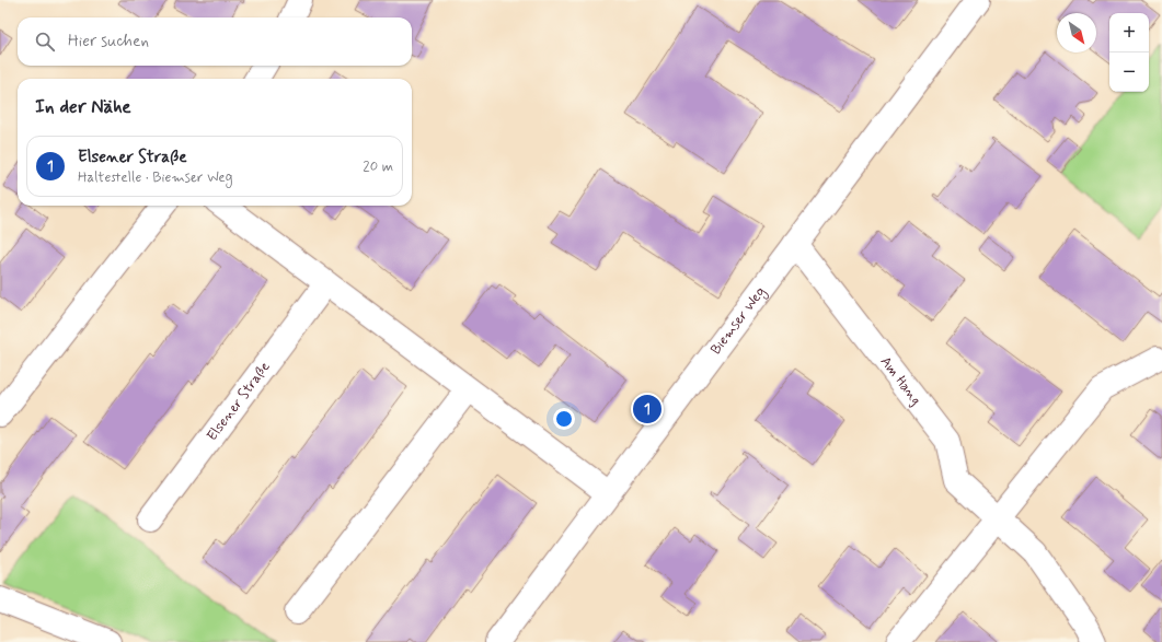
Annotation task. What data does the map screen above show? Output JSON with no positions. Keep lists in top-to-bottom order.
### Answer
{
  "streets": {
    "street": ["Biemser Weg", "Am Hang", "Elsener Straße"]
  },
  "crossings": [
    ["Biemser Weg", "Am Hang"]
  ],
  "north": "bottom right",
  "page": {
    "map_buttons": ["+", "−"],
    "search": "Hier suchen",
    "heading": "In der Nähe",
    "list": [
      {
        "mark": "1",
        "name": "Elsener Straße",
        "note": "Haltestelle · Biemser Weg",
        "value": "20 m"
      }
    ],
    "pins": "1"
  }
}
